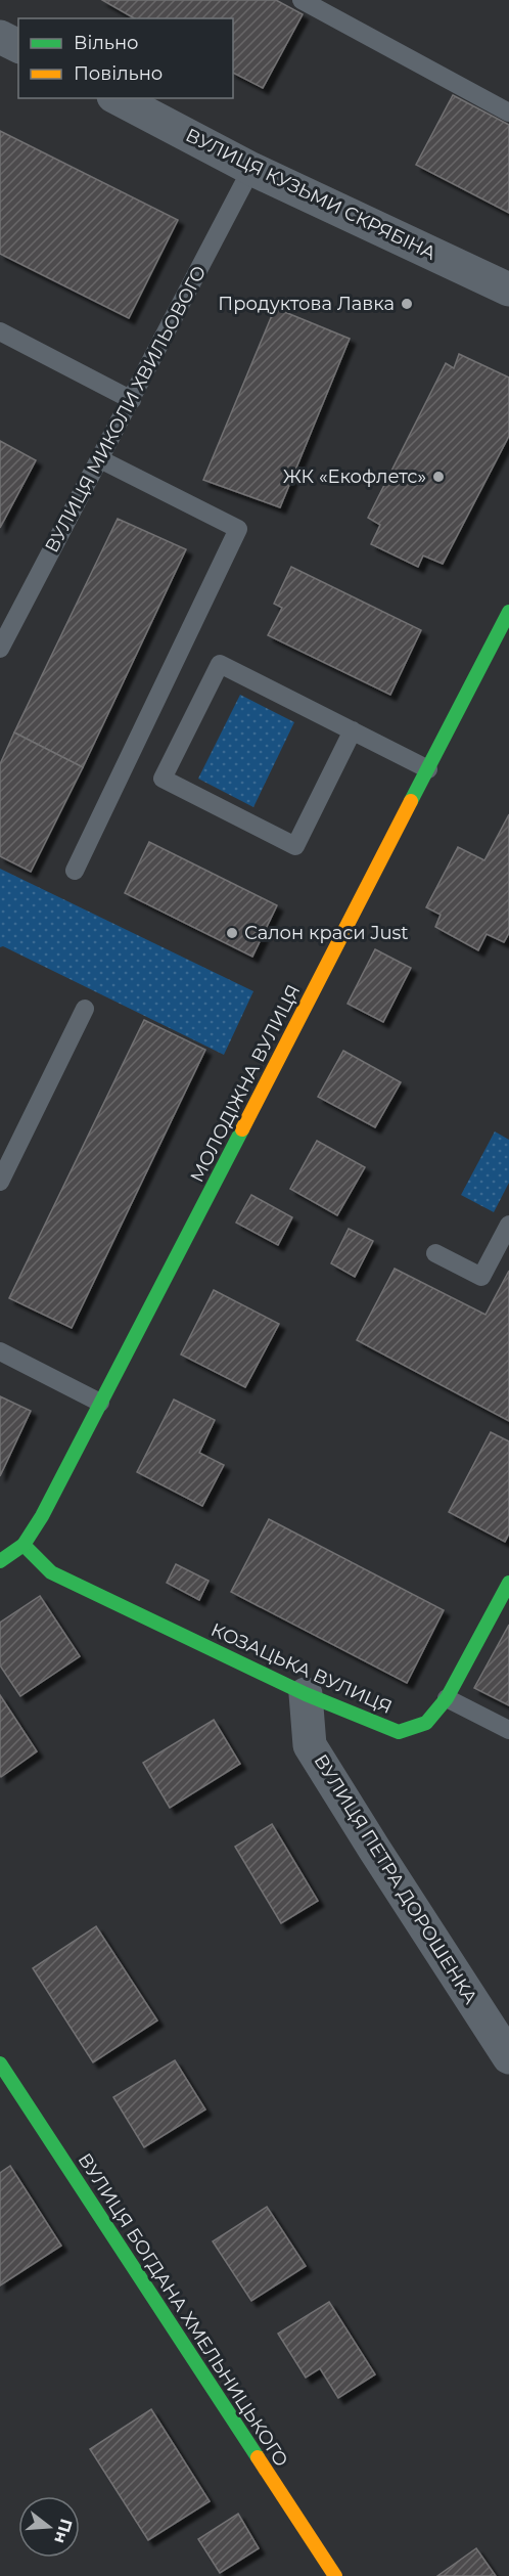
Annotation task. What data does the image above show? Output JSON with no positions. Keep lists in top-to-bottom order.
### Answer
{
  "streets": {
    "street": [
      "ВУЛИЦЯ КУЗЬМИ СКРЯБІНА",
      "МОЛОДІЖНА ВУЛИЦЯ",
      "КОЗАЦЬКА ВУЛИЦЯ",
      "ВУЛИЦЯ ПЕТРА ДОРОШЕНКА",
      "ВУЛИЦЯ БОГДАНА ХМЕЛЬНИЦЬКОГО"
    ],
    "lane": ["ВУЛИЦЯ МИКОЛИ ХВИЛЬОВОГО"]
  },
  "crossings": [
    ["ВУЛИЦЯ КУЗЬМИ СКРЯБІНА", "ВУЛИЦЯ МИКОЛИ ХВИЛЬОВОГО"],
    ["МОЛОДІЖНА ВУЛИЦЯ", "КОЗАЦЬКА ВУЛИЦЯ"],
    ["КОЗАЦЬКА ВУЛИЦЯ", "ВУЛИЦЯ ПЕТРА ДОРОШЕНКА"]
  ],
  "places": ["Продуктова Лавка", "ЖК «Екофлетс»", "Салон краси Just"],
  "legend": ["Вільно", "Повільно"],
  "north": "right"
}
